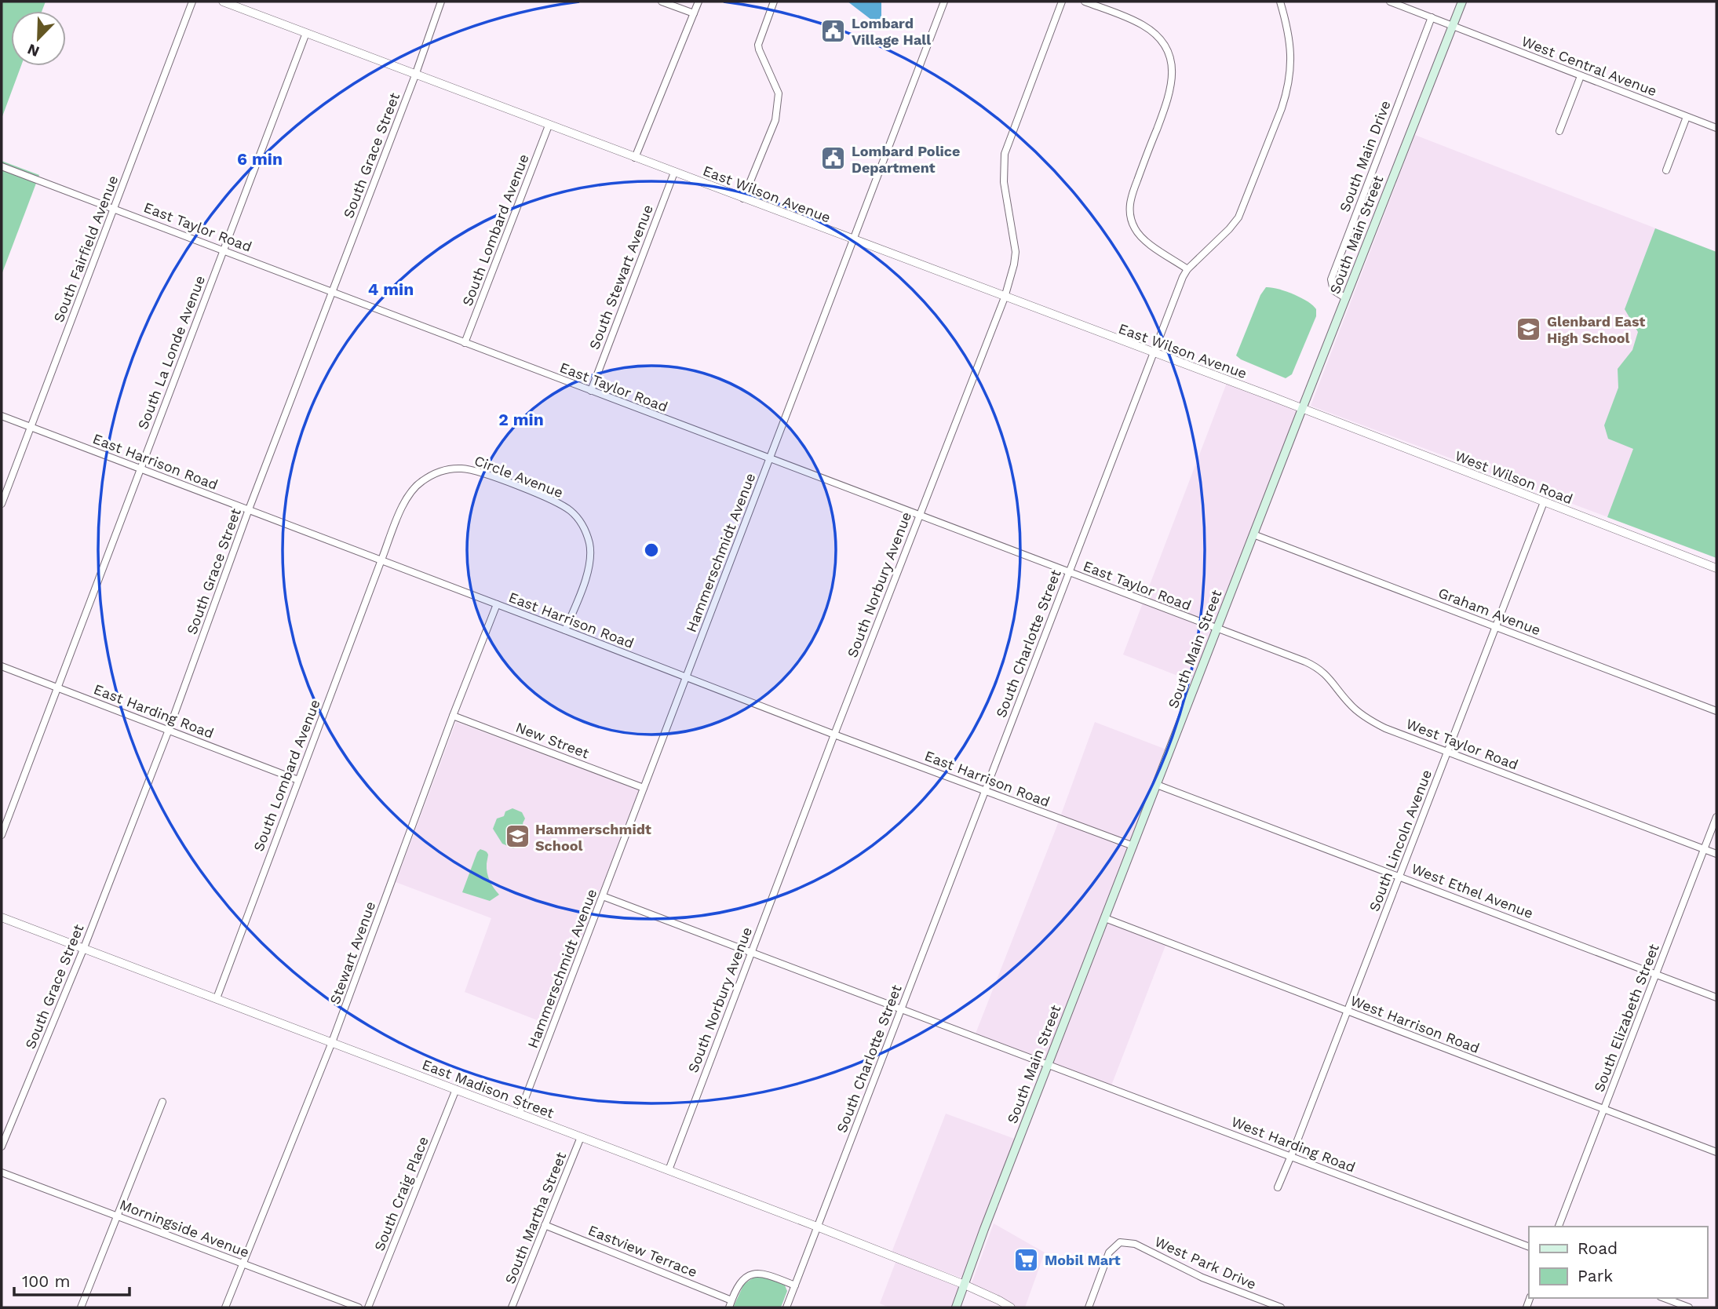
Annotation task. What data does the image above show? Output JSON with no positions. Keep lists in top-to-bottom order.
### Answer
{
  "streets": {
    "main road": ["South Main Street"],
    "street": [
      "West Central Avenue",
      "South Grace Street",
      "South Main Drive",
      "East Wilson Avenue",
      "East Taylor Road",
      "South Lombard Avenue",
      "South Fairfield Avenue",
      "South Stewart Avenue",
      "South La Londe Avenue",
      "East Harrison Road",
      "Circle Avenue",
      "West Wilson Road",
      "Hammerschmidt Avenue",
      "South Norbury Avenue",
      "Graham Avenue",
      "South Charlotte Street",
      "East Harding Road",
      "New Street",
      "West Taylor Road",
      "South Lincoln Avenue",
      "West Ethel Avenue",
      "Stewart Avenue",
      "South Elizabeth Street",
      "West Harrison Road",
      "East Madison Street",
      "West Harding Road",
      "South Craig Place",
      "South Martha Street",
      "Morningside Avenue",
      "Eastview Terrace",
      "West Park Drive"
    ]
  },
  "crossings": [
    ["West Central Avenue", "South Main Drive"],
    ["West Central Avenue", "South Main Street"],
    ["South Grace Street", "East Wilson Avenue"],
    ["South Grace Street", "East Taylor Road"],
    ["South Grace Street", "East Harrison Road"],
    ["South Grace Street", "East Harding Road"],
    ["South Grace Street", "East Madison Street"],
    ["South Main Drive", "South Main Street"],
    ["East Wilson Avenue", "South Lombard Avenue"],
    ["East Wilson Avenue", "South Main Street"],
    ["East Wilson Avenue", "South Stewart Avenue"],
    ["East Wilson Avenue", "South La Londe Avenue"],
    ["East Wilson Avenue", "West Wilson Road"],
    ["East Wilson Avenue", "Hammerschmidt Avenue"],
    ["East Wilson Avenue", "South Norbury Avenue"],
    ["East Wilson Avenue", "South Charlotte Street"],
    ["East Taylor Road", "South Lombard Avenue"],
    ["East Taylor Road", "South Main Street"],
    ["East Taylor Road", "South Fairfield Avenue"],
    ["East Taylor Road", "South Stewart Avenue"],
    ["East Taylor Road", "South La Londe Avenue"],
    ["East Taylor Road", "Hammerschmidt Avenue"],
    ["East Taylor Road", "South Norbury Avenue"],
    ["East Taylor Road", "South Charlotte Street"],
    ["East Taylor Road", "West Taylor Road"],
    ["South Lombard Avenue", "East Harrison Road"],
    ["South Lombard Avenue", "Circle Avenue"],
    ["South Lombard Avenue", "East Harding Road"],
    ["South Lombard Avenue", "East Madison Street"],
    ["South Main Street", "East Harrison Road"],
    ["South Main Street", "West Wilson Road"],
    ["South Main Street", "Graham Avenue"],
    ["South Main Street", "West Taylor Road"],
    ["South Main Street", "West Ethel Avenue"],
    ["South Main Street", "West Harrison Road"],
    ["South Main Street", "East Madison Street"],
    ["South Main Street", "West Harding Road"],
    ["South Fairfield Avenue", "East Harrison Road"],
    ["South La Londe Avenue", "East Harrison Road"],
    ["South La Londe Avenue", "East Harding Road"],
    ["East Harrison Road", "Circle Avenue"],
    ["East Harrison Road", "Hammerschmidt Avenue"],
    ["East Harrison Road", "South Norbury Avenue"],
    ["East Harrison Road", "South Charlotte Street"],
    ["East Harrison Road", "Stewart Avenue"],
    ["West Wilson Road", "South Lincoln Avenue"],
    ["Hammerschmidt Avenue", "New Street"],
    ["Hammerschmidt Avenue", "East Madison Street"],
    ["South Norbury Avenue", "East Madison Street"],
    ["Graham Avenue", "South Lincoln Avenue"],
    ["South Charlotte Street", "East Madison Street"],
    ["New Street", "Stewart Avenue"],
    ["West Taylor Road", "South Lincoln Avenue"],
    ["West Taylor Road", "South Elizabeth Street"],
    ["South Lincoln Avenue", "West Ethel Avenue"],
    ["South Lincoln Avenue", "West Harrison Road"],
    ["South Lincoln Avenue", "West Harding Road"],
    ["West Ethel Avenue", "South Elizabeth Street"],
    ["Stewart Avenue", "East Madison Street"],
    ["Stewart Avenue", "Morningside Avenue"],
    ["South Elizabeth Street", "West Harrison Road"],
    ["East Madison Street", "South Craig Place"],
    ["East Madison Street", "South Martha Street"],
    ["South Martha Street", "Eastview Terrace"]
  ],
  "places": {
    "public building": ["Lombard Village Hall", "Lombard Police Department"],
    "school or university": ["Glenbard East High School", "Hammerschmidt School"],
    "supermarket": ["Mobil Mart"]
  },
  "legend": ["Road", "Park"],
  "scale_bar": "100 m",
  "north": "bottom left",
  "rings": ["6 min", "4 min", "2 min"]
}
